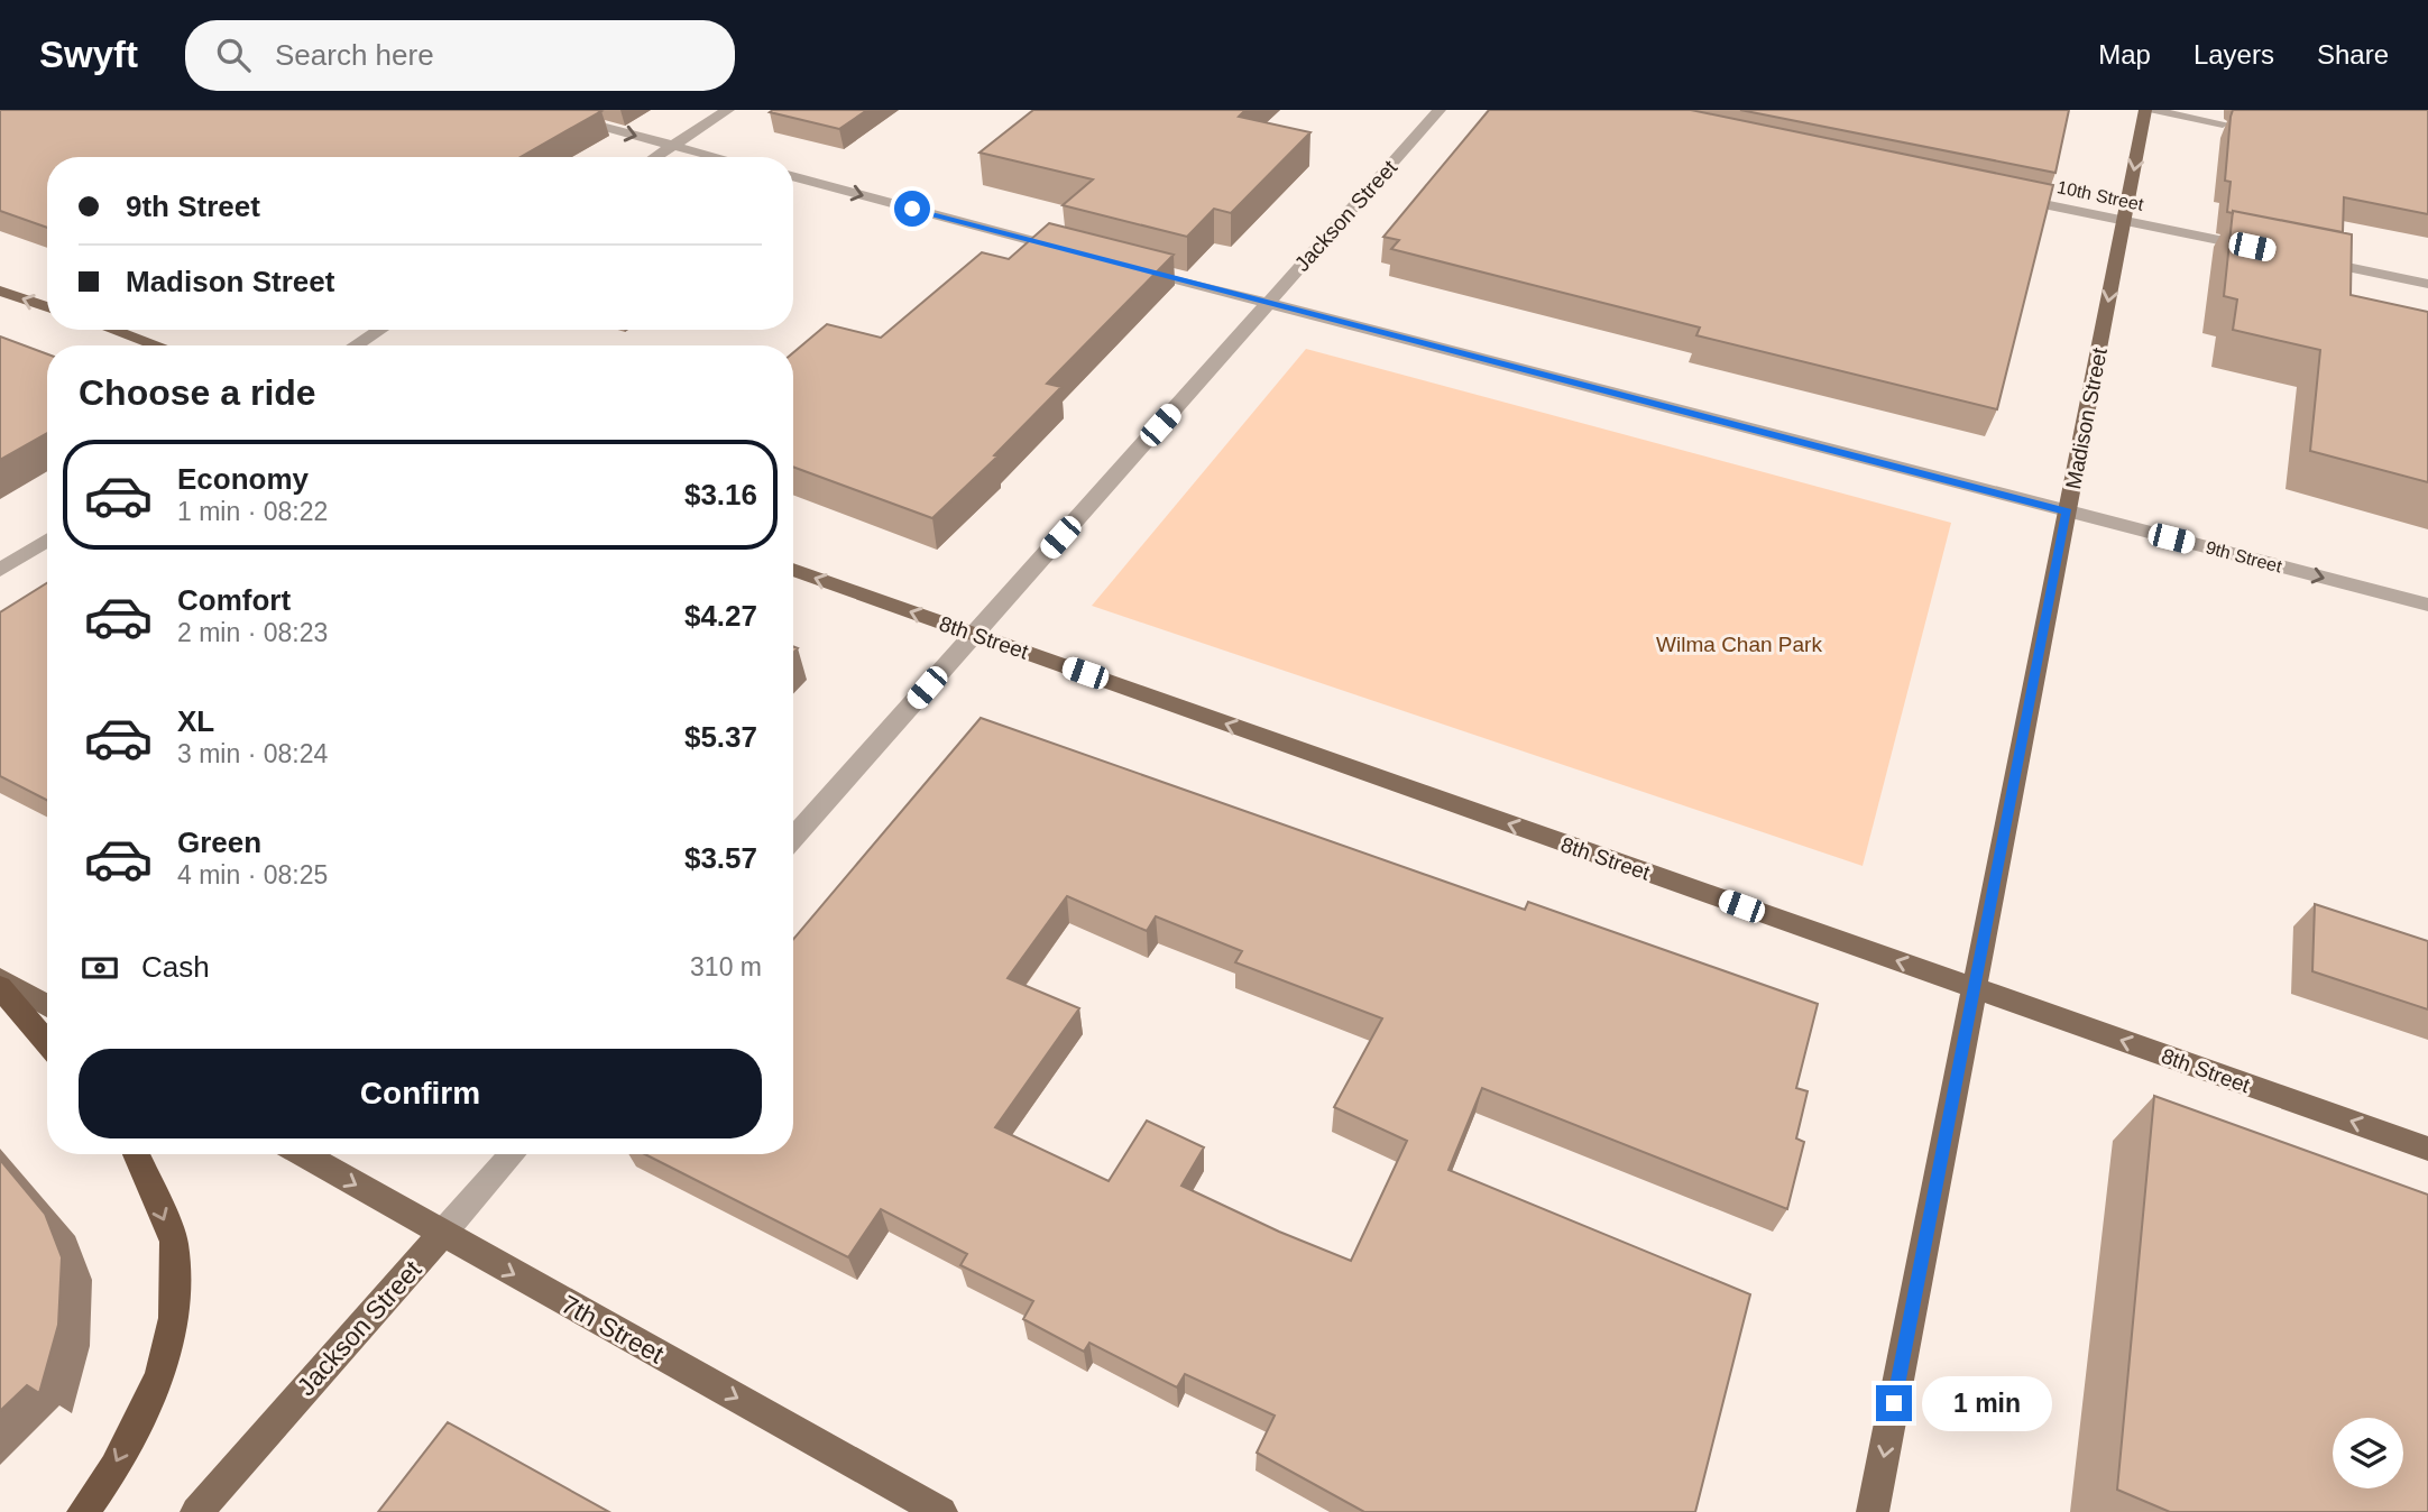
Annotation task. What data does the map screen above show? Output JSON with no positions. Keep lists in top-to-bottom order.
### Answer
{
  "streets": {
    "main road": [
      "Jackson Street",
      "Madison Street",
      "8th Street",
      "7th Street"
    ],
    "street": ["10th Street", "9th Street"]
  },
  "crossings": [
    ["10th Street", "Madison Street"],
    ["Jackson Street", "9th Street"],
    ["Jackson Street", "8th Street"],
    ["Jackson Street", "7th Street"],
    ["Madison Street", "9th Street"],
    ["Madison Street", "8th Street"]
  ],
  "one_way": ["Madison Street", "8th Street", "7th Street"],
  "parks": ["Wilma Chan Park"],
  "page": {
    "header": "Swyft",
    "search": "Search here",
    "nav": ["Map", "Layers", "Share"],
    "banner": ["9th Street", "Madison Street"],
    "heading": "Choose a ride",
    "list": [
      {
        "name": "Economy",
        "note": "1 min · 08:22",
        "value": "$3.16"
      },
      {
        "name": "Comfort",
        "note": "2 min · 08:23",
        "value": "$4.27"
      },
      {
        "name": "XL",
        "note": "3 min · 08:24",
        "value": "$5.37"
      },
      {
        "name": "Green",
        "note": "4 min · 08:25",
        "value": "$3.57"
      }
    ],
    "pay": ["Cash", "310 m"],
    "buttons": "Confirm",
    "bubble": "1 min"
  }
}
